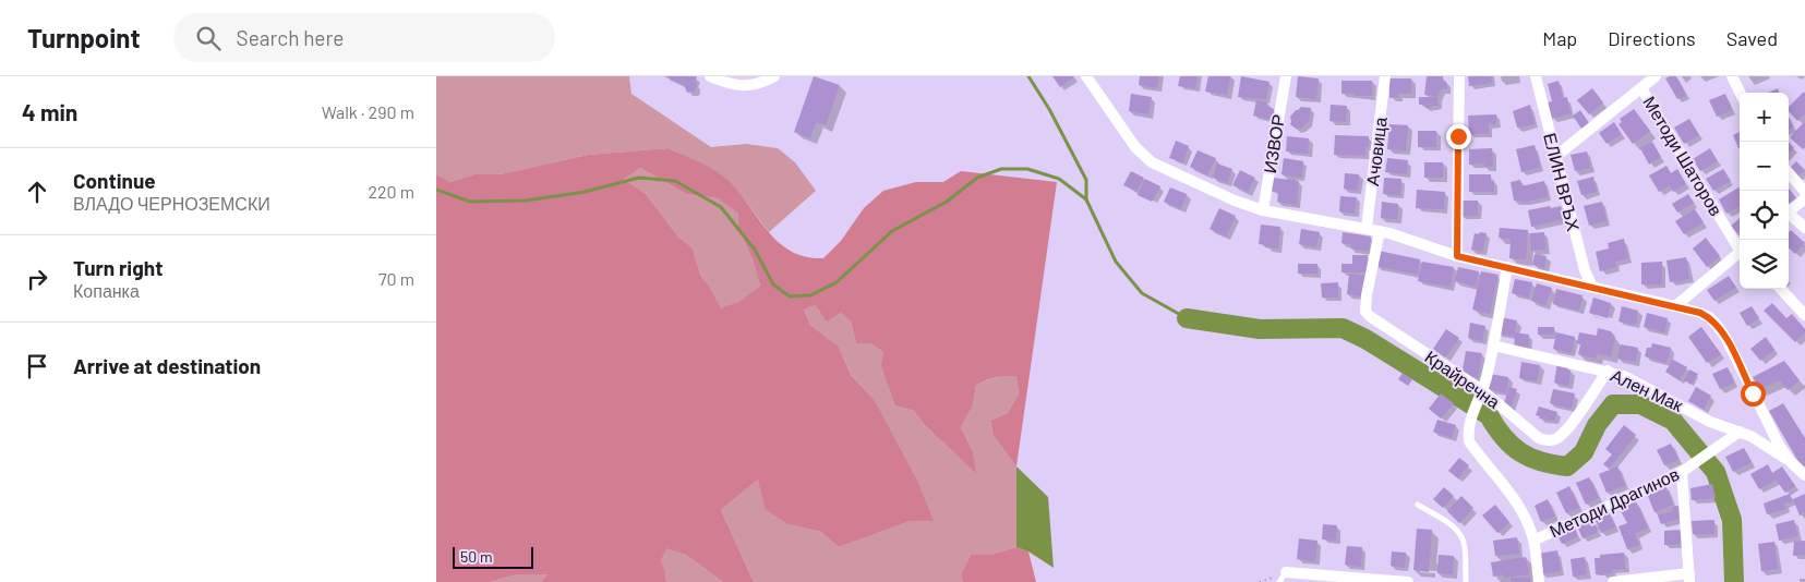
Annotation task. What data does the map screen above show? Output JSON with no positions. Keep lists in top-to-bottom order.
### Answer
{
  "streets": {
    "street": [
      "ИЗВОР",
      "Ачовица",
      "Методи Шаторов",
      "ЕЛИН ВРЪХ",
      "Крайречна",
      "Ален Мак",
      "Методи Драгинов"
    ]
  },
  "crossings": [
    ["Крайречна", "Ален Мак"],
    ["Ален Мак", "Методи Драгинов"]
  ],
  "scale_bar": "50 m",
  "page": {
    "header": "Turnpoint",
    "search": "Search here",
    "nav": ["Map", "Directions", "Saved"],
    "heading": ["4 min", "Walk · 290 m"],
    "map_buttons": ["+", "−"],
    "list": [
      ["Continue", "ВЛАДО ЧЕРНОЗЕМСКИ", "220 m"],
      ["Turn right", "Копанка", "70 m"],
      "Arrive at destination"
    ],
    "scale": "50 m"
  }
}
